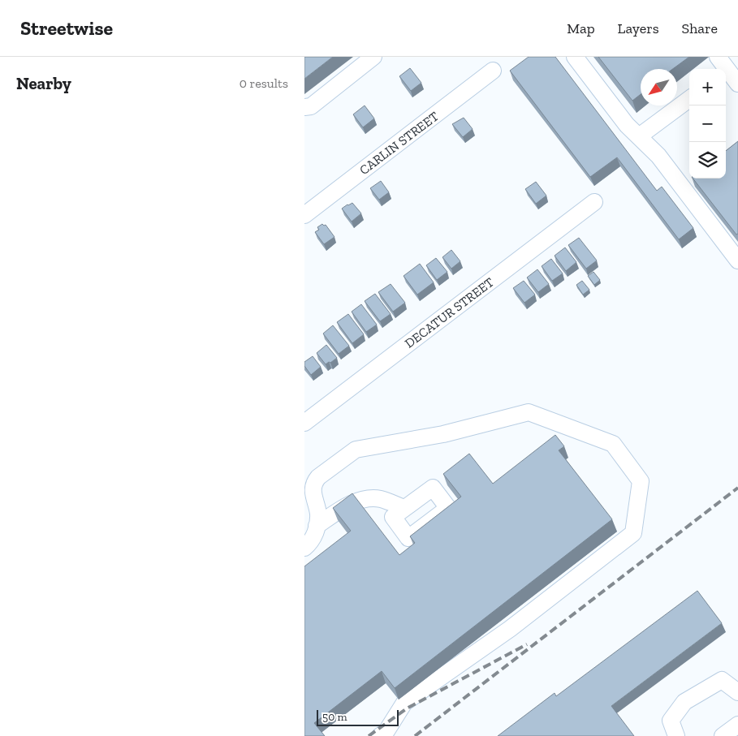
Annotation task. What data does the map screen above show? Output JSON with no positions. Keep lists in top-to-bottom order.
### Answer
{
  "streets": {
    "street": ["CARLIN STREET", "DECATUR STREET"]
  },
  "scale_bar": "50 m",
  "north": "bottom left",
  "page": {
    "header": "Streetwise",
    "nav": ["Map", "Layers", "Share"],
    "heading": ["Nearby", "0 results"],
    "map_buttons": ["+", "−"],
    "scale": "50 m"
  }
}
